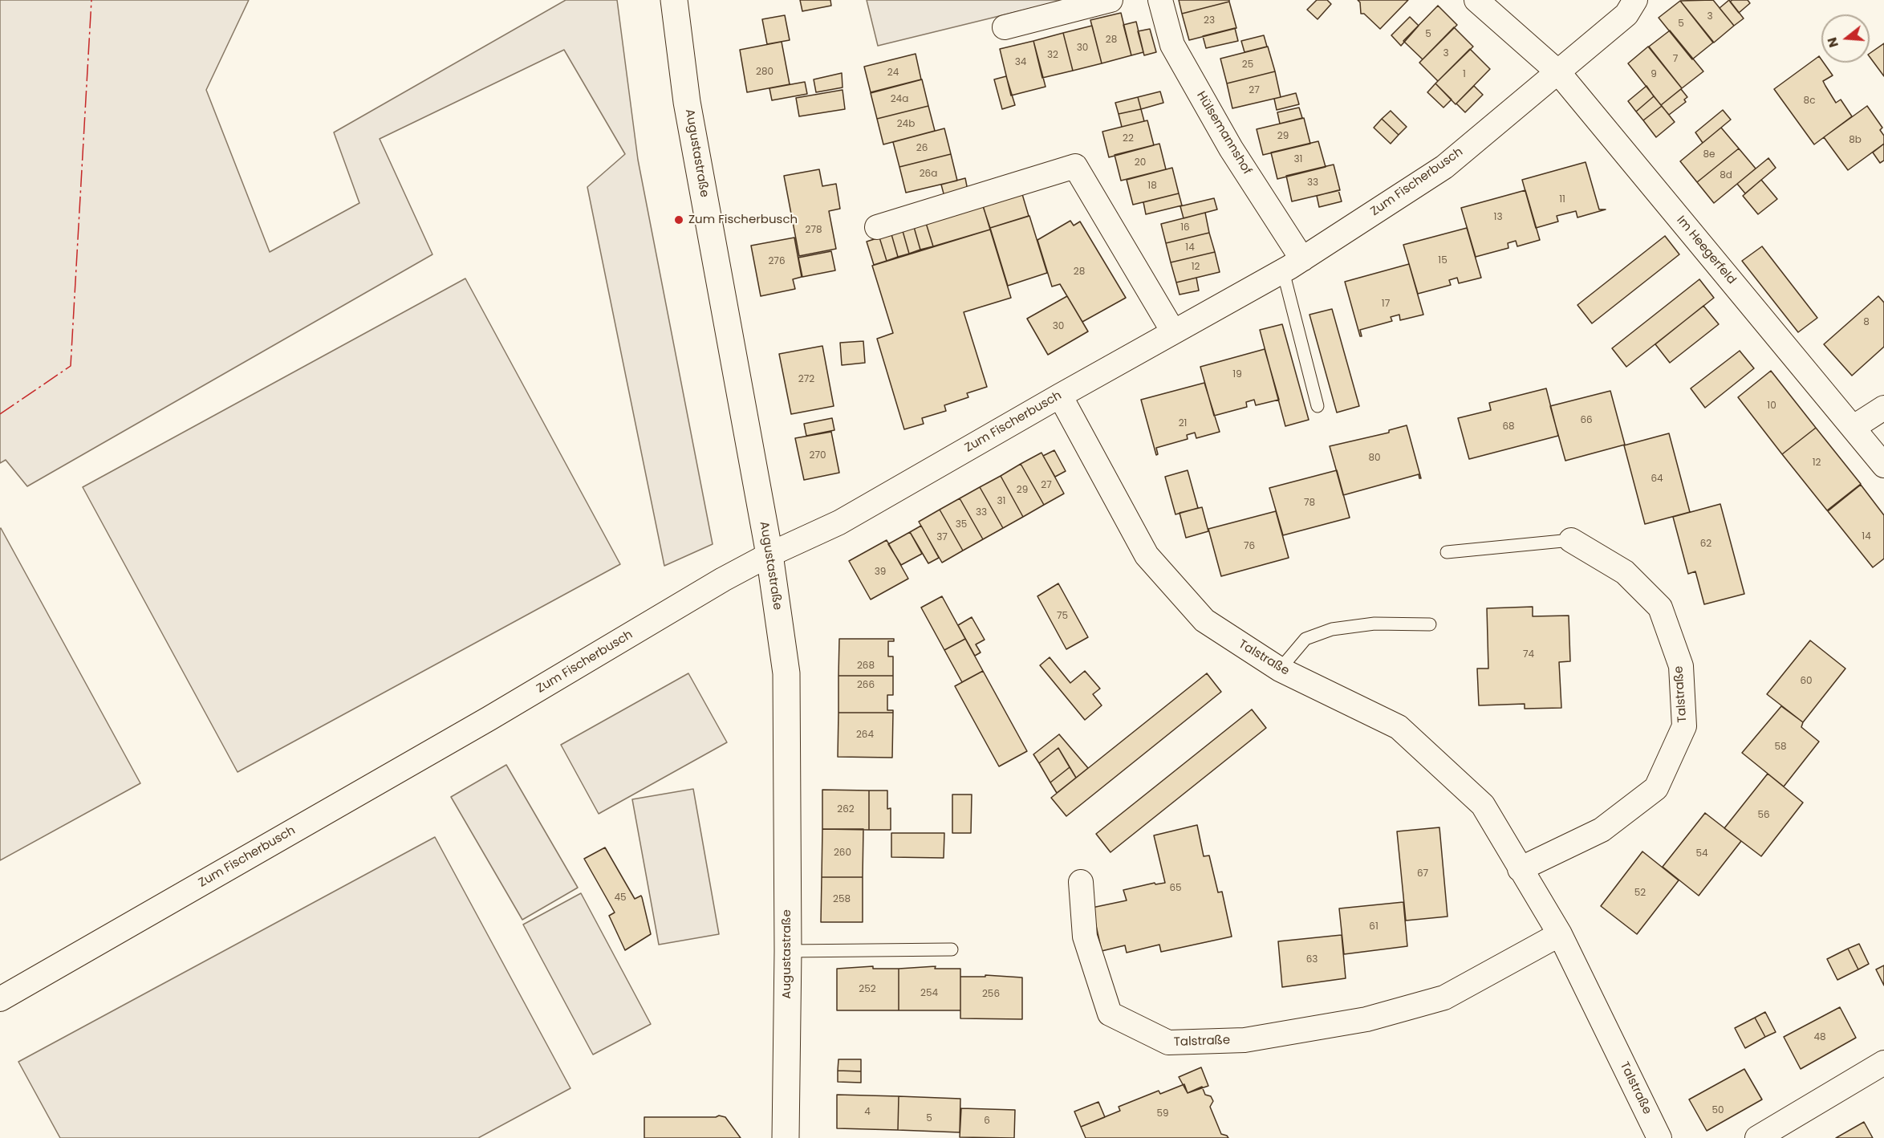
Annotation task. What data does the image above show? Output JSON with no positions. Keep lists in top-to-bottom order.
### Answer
{
  "streets": {
    "main road": ["Augustastraße"],
    "street": [
      "Hülsemannshof",
      "Zum Fischerbusch",
      "Im Heegerfeld",
      "Talstraße"
    ]
  },
  "crossings": [
    ["Hülsemannshof", "Zum Fischerbusch"],
    ["Augustastraße", "Zum Fischerbusch"],
    ["Zum Fischerbusch", "Im Heegerfeld"],
    ["Zum Fischerbusch", "Talstraße"]
  ],
  "places": ["Zum Fischerbusch"],
  "house_numbers": [
    "3",
    "23",
    "5",
    "5",
    "28",
    "30",
    "3",
    "32",
    "7",
    "34",
    "25",
    "280",
    "24",
    "1",
    "9",
    "27",
    "24a",
    "8c",
    "24b",
    "29",
    "22",
    "8b",
    "26",
    "8e",
    "31",
    "20",
    "26a",
    "8d",
    "33",
    "18",
    "11",
    "13",
    "16",
    "278",
    "14",
    "15",
    "276",
    "12",
    "28",
    "17",
    "8",
    "30",
    "19",
    "272",
    "10",
    "66",
    "21",
    "68",
    "270",
    "80",
    "12",
    "64",
    "27",
    "29",
    "31",
    "78",
    "33",
    "35",
    "14",
    "37",
    "62",
    "76",
    "39",
    "75",
    "74",
    "268",
    "60",
    "266",
    "264",
    "58",
    "262",
    "56",
    "260",
    "54",
    "67",
    "65",
    "52",
    "45",
    "258",
    "61",
    "63",
    "252",
    "254",
    "256",
    "48",
    "50",
    "4",
    "59",
    "5",
    "6"
  ],
  "north": "left"
}
